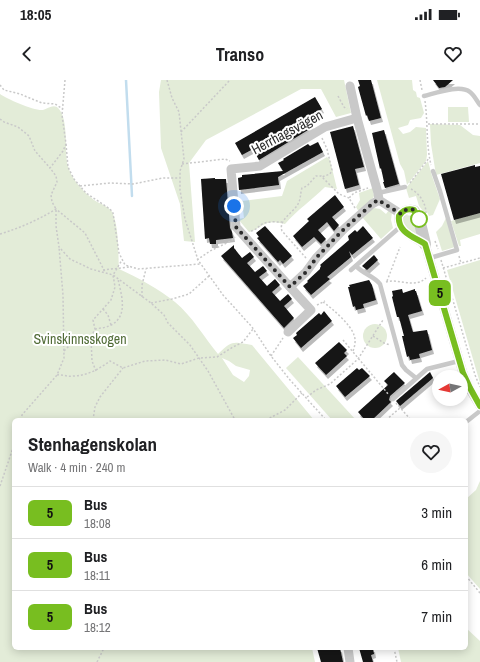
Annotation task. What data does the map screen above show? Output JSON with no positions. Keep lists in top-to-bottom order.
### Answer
{
  "streets": {
    "street": ["Herrhagsvägen"]
  },
  "parks": ["Svinskinnsskogen"],
  "lines": ["bus line 5"],
  "north": "left",
  "page": {
    "status": "18:05",
    "header": "Transo",
    "on_map": "5",
    "heading": ["Stenhagenskolan", "Walk · 4 min · 240 m"],
    "list": [
      {
        "mark": "5",
        "name": "Bus",
        "note": "18:08",
        "value": "3 min"
      },
      {
        "mark": "5",
        "name": "Bus",
        "note": "18:11",
        "value": "6 min"
      },
      {
        "mark": "5",
        "name": "Bus",
        "note": "18:12",
        "value": "7 min"
      }
    ]
  }
}
